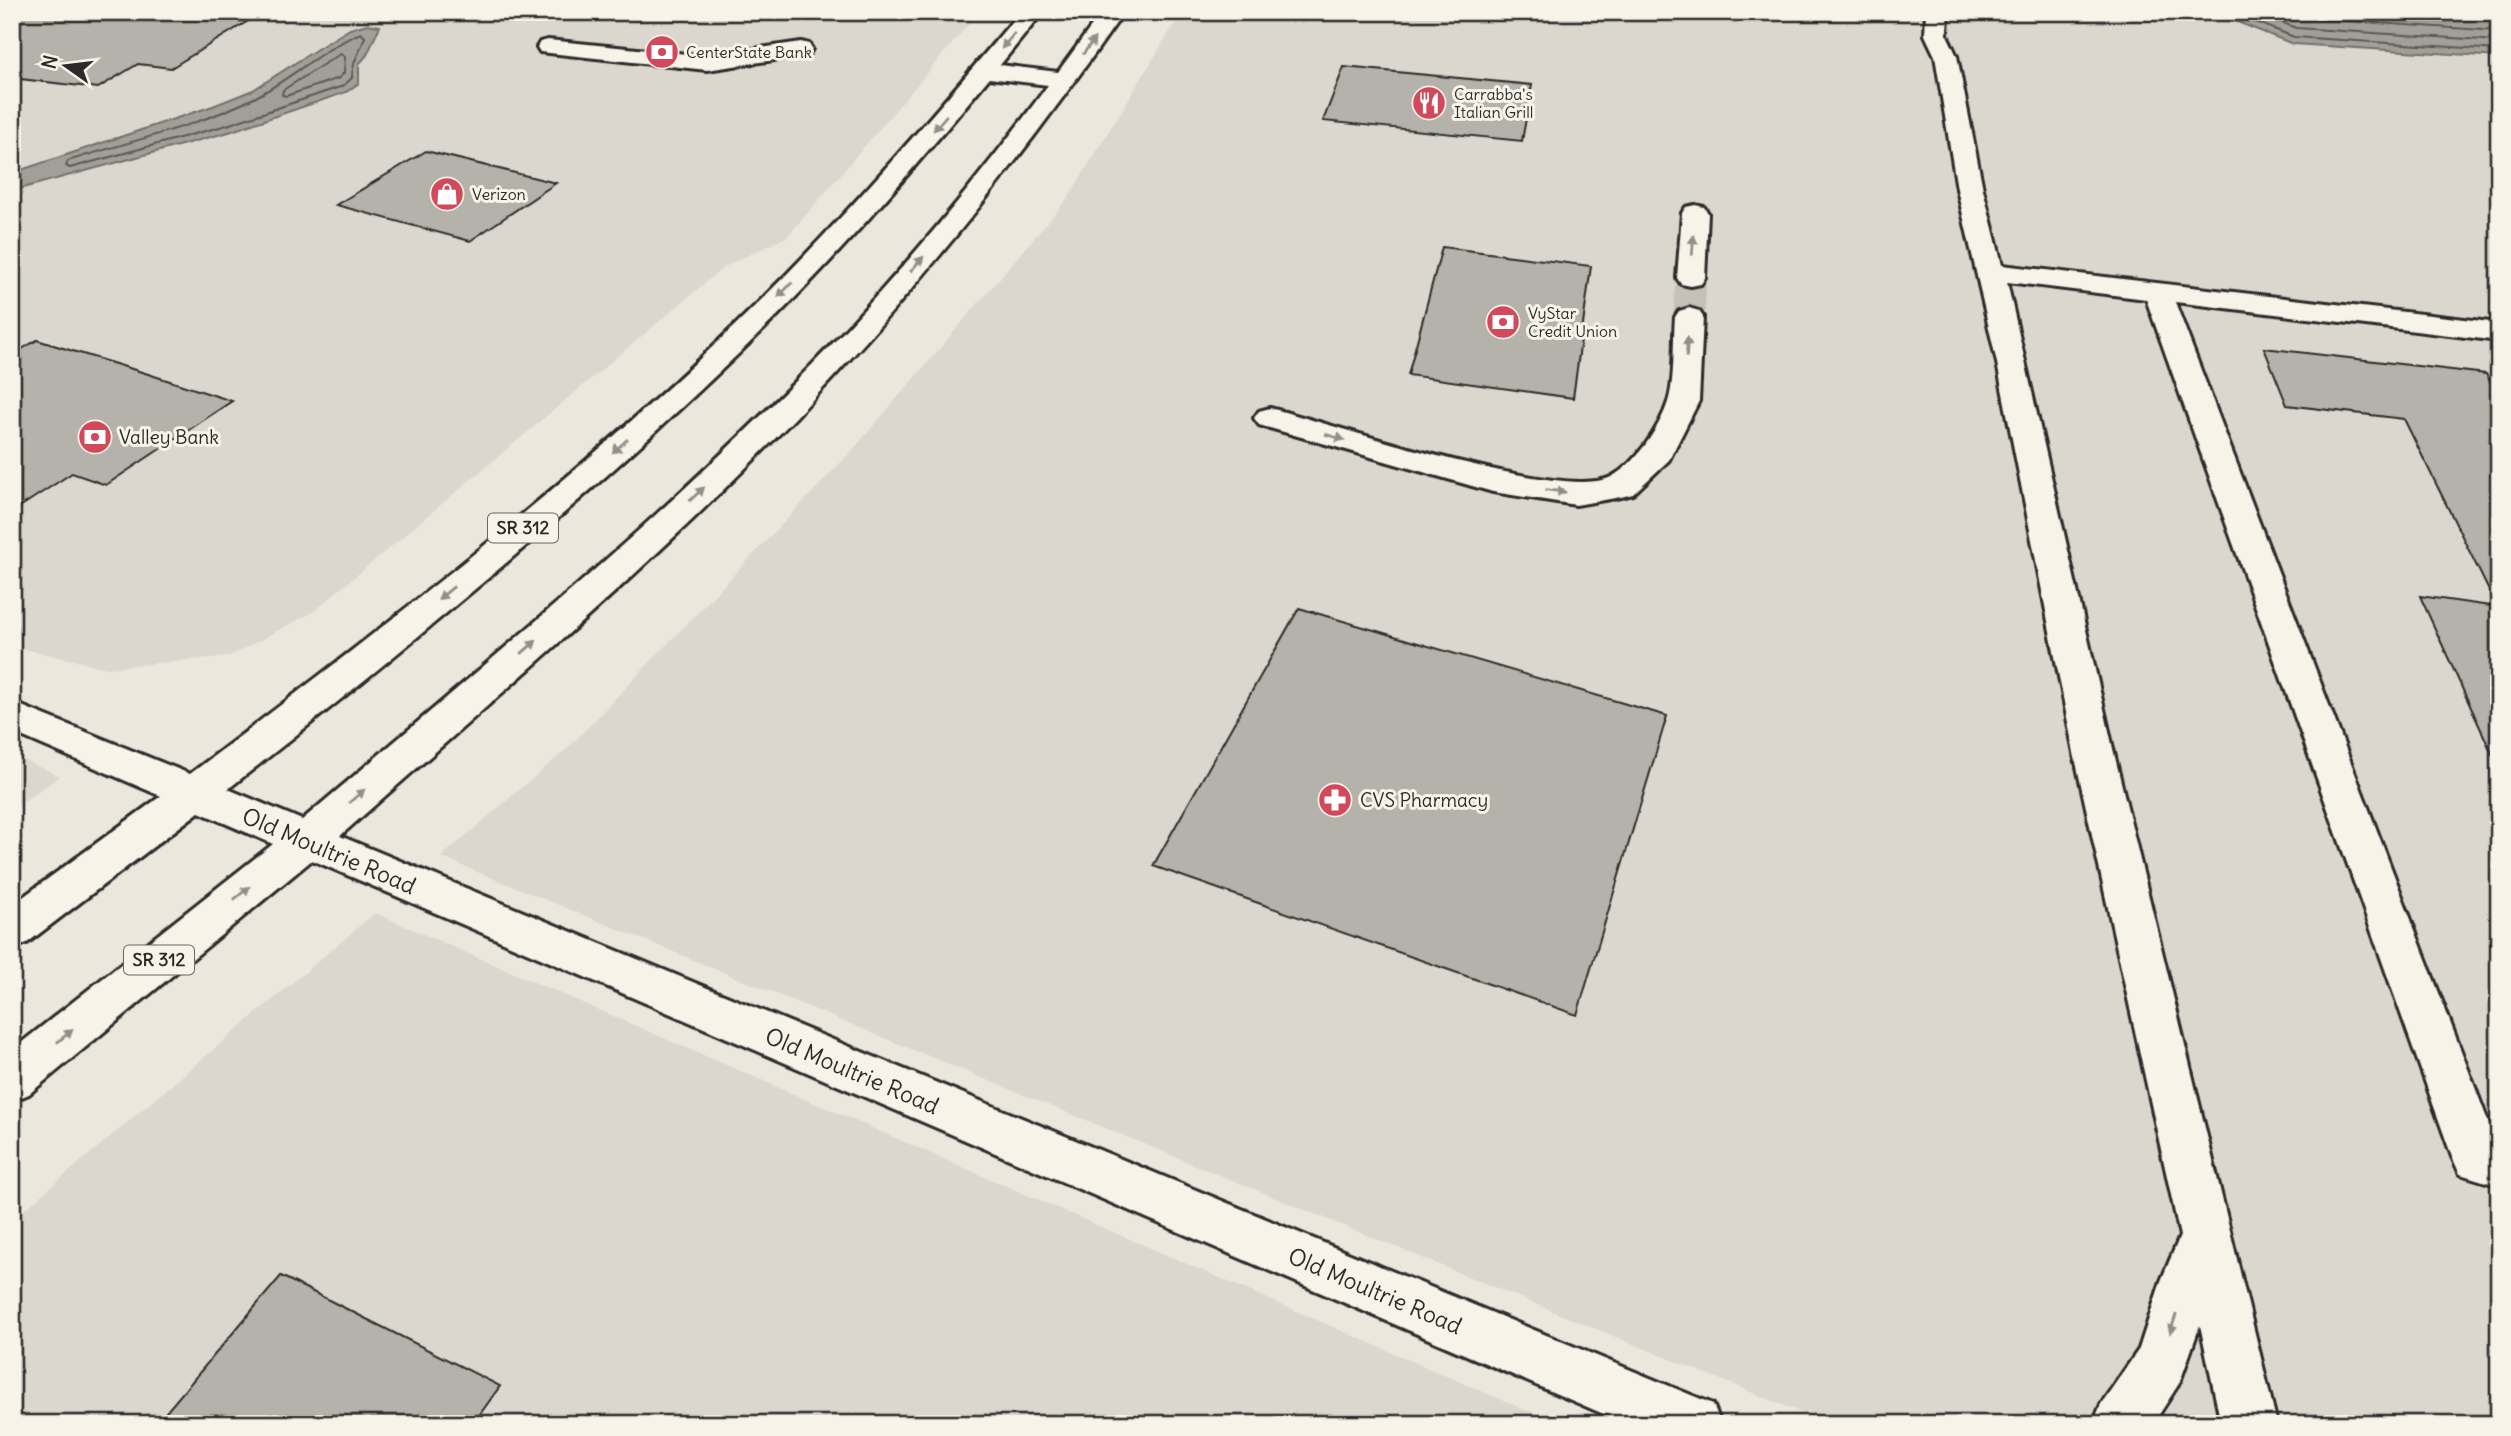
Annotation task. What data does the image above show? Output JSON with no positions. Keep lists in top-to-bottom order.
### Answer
{
  "streets": {
    "main road": ["SR 312", "Old Moultrie Road"]
  },
  "crossings": [
    ["SR 312", "Old Moultrie Road"]
  ],
  "places": {
    "bank": ["CenterState Bank", "VyStar Credit Union", "Valley Bank"],
    "restaurant": ["Carrabba's Italian Grill"],
    "shop": ["Verizon"],
    "pharmacy": ["CVS Pharmacy"]
  },
  "north": "left"
}
